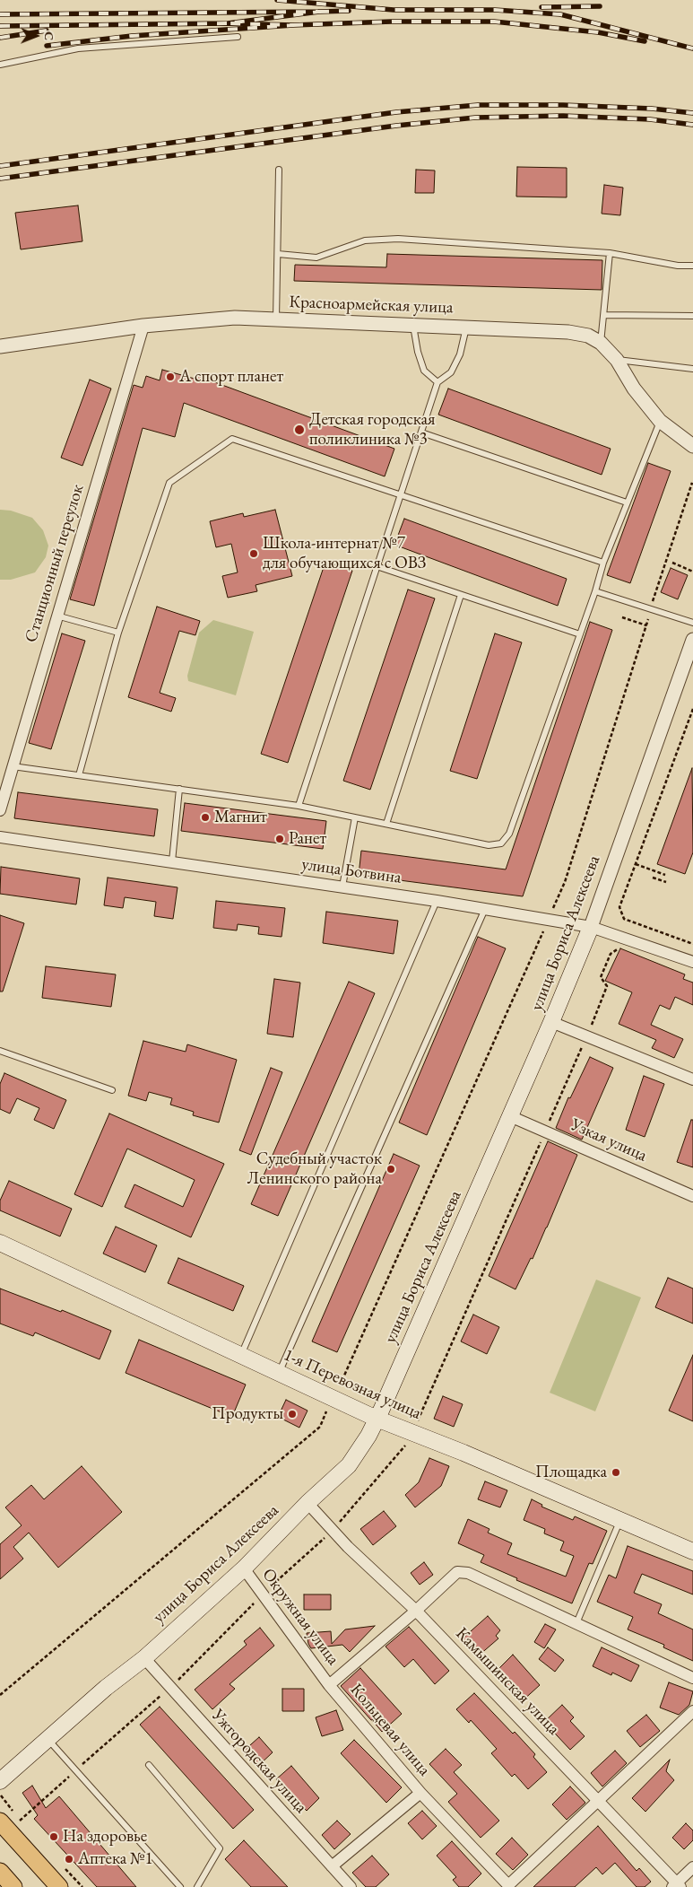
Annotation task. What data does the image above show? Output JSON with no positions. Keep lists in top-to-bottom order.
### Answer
{
  "streets": {
    "main road": ["улица Бориса Алексеева", "1-я Перевозная улица"],
    "street": [
      "Красноармейская улица",
      "Станционный переулок",
      "улица Ботвина",
      "Узкая улица",
      "Окружная улица",
      "Камышинская улица",
      "Кольцевая улица",
      "Ужгородская улица"
    ]
  },
  "crossings": [
    ["Красноармейская улица", "Станционный переулок"],
    ["улица Ботвина", "улица Бориса Алексеева"],
    ["улица Бориса Алексеева", "Узкая улица"],
    ["улица Бориса Алексеева", "1-я Перевозная улица"],
    ["улица Бориса Алексеева", "Окружная улица"],
    ["улица Бориса Алексеева", "Камышинская улица"],
    ["улица Бориса Алексеева", "Ужгородская улица"],
    ["Окружная улица", "Кольцевая улица"],
    ["Камышинская улица", "Кольцевая улица"]
  ],
  "places": [
    "А спорт планет",
    "Детская городская поликлиника №3",
    "Школа-интернат №7 для обучающихся с ОВЗ",
    "Магнит",
    "Ранет",
    "Судебный участок Ленинского района",
    "Продукты",
    "Площадка",
    "На здоровье",
    "Аптека №1"
  ],
  "north": "right"
}
